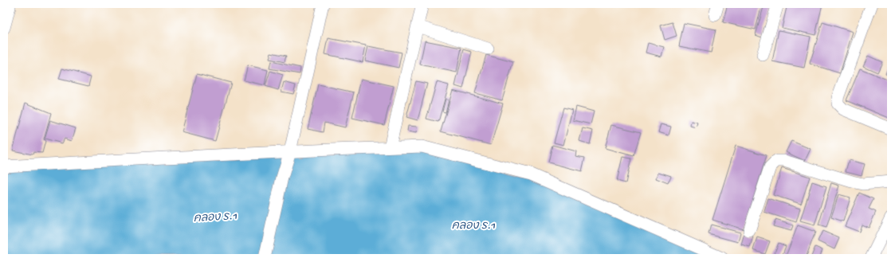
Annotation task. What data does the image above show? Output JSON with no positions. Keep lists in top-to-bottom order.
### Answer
{
  "water": ["คลอง ร.1"]
}
